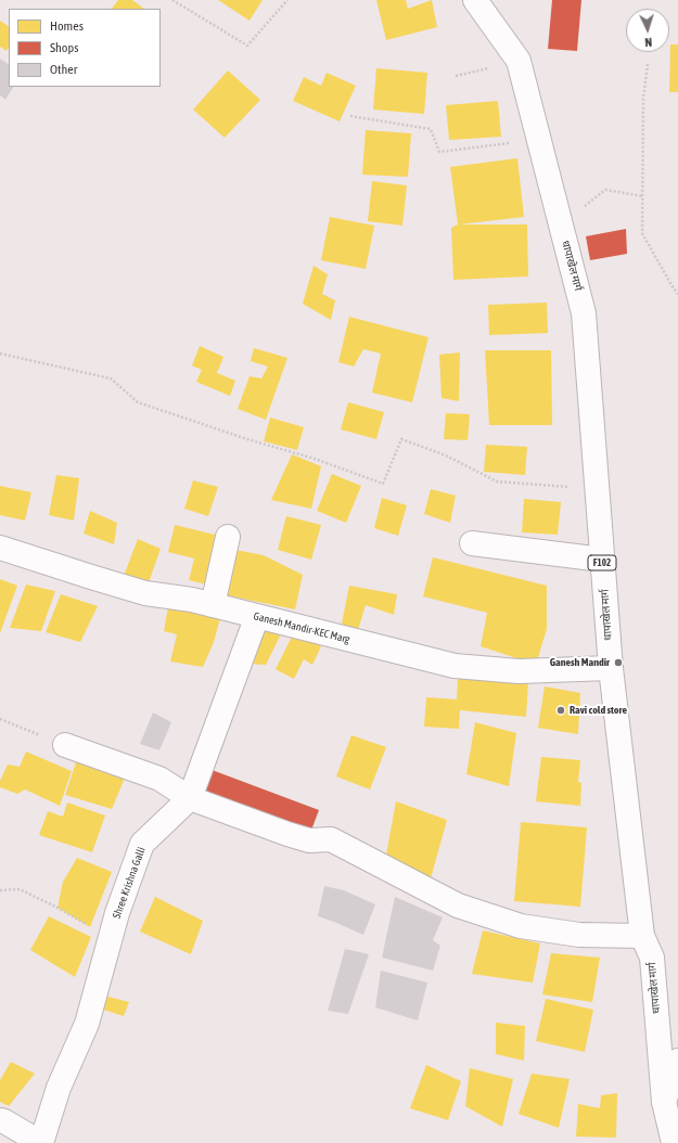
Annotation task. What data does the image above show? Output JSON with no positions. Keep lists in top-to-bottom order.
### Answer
{
  "streets": {
    "street": [
      "धापाखेल मार्ग",
      "F102",
      "Ganesh Mandir-KEC Marg",
      "Shree Krishna Galli"
    ]
  },
  "crossings": [
    ["धापाखेल मार्ग", "Ganesh Mandir-KEC Marg"],
    ["Ganesh Mandir-KEC Marg", "Shree Krishna Galli"]
  ],
  "places": ["Ganesh Mandir", "Ravi cold store"],
  "legend": ["Homes", "Shops", "Other"],
  "north": "bottom"
}
